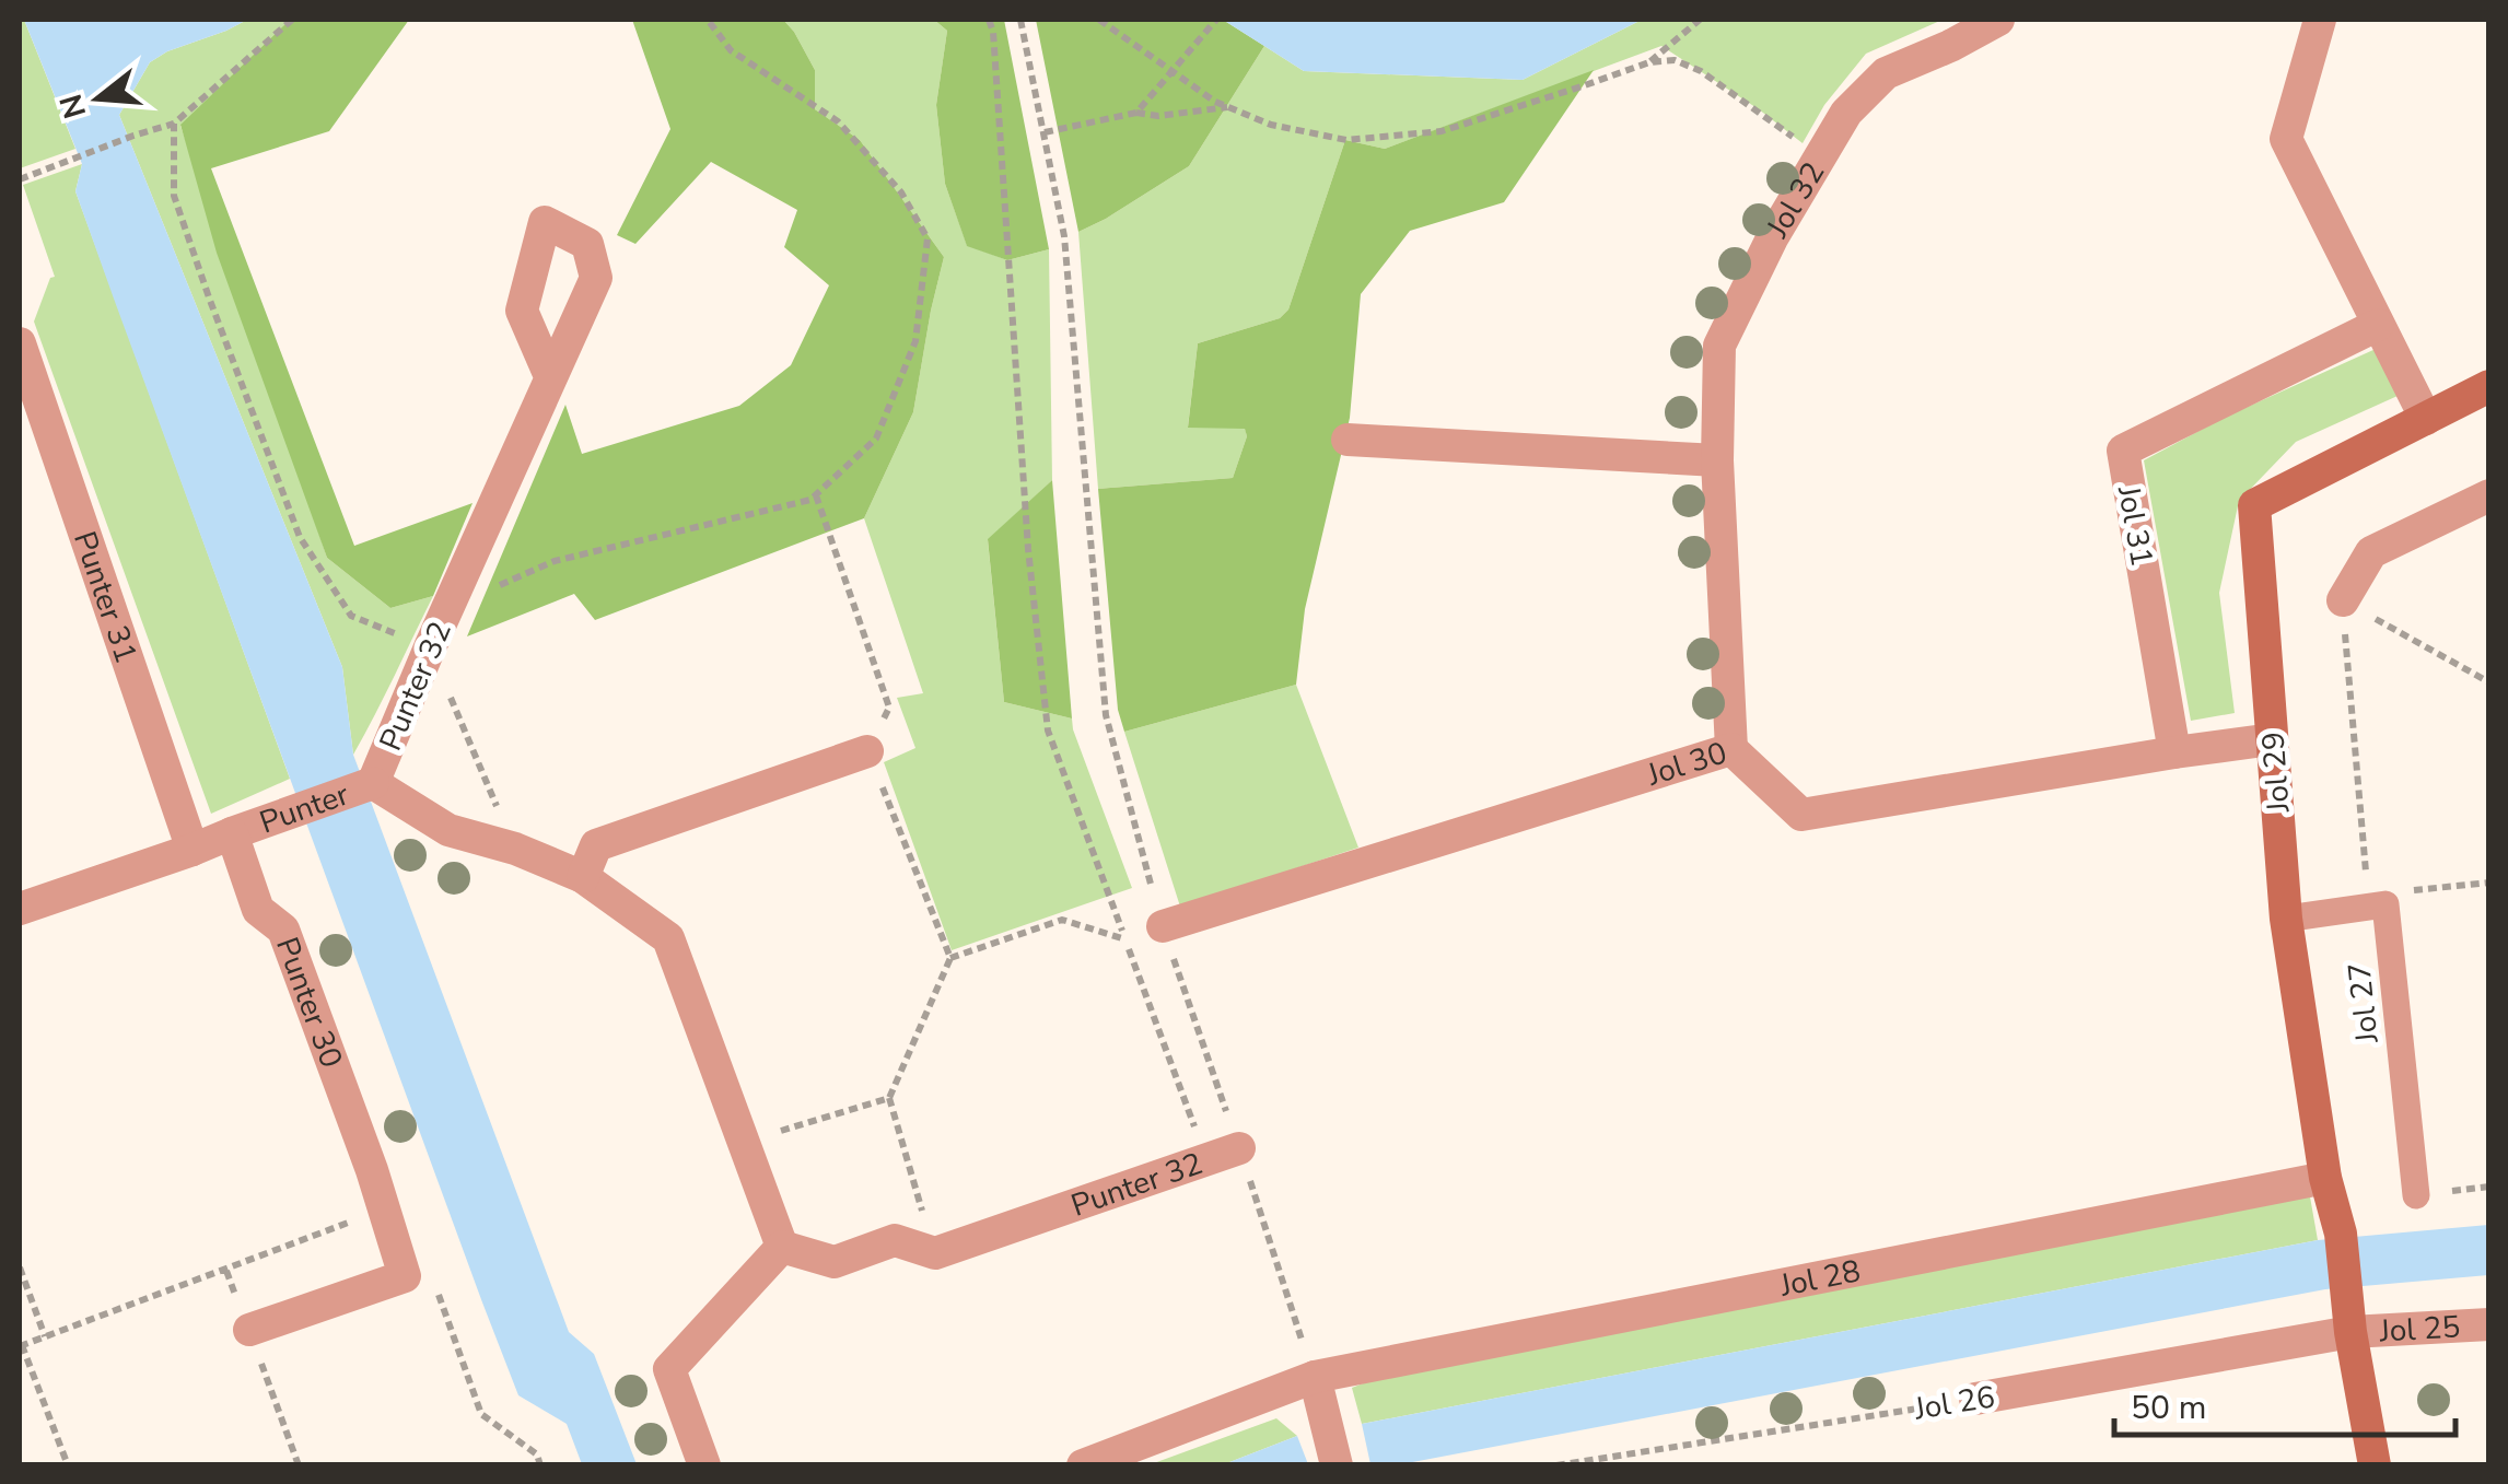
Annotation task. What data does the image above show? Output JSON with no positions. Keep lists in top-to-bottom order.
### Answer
{
  "streets": {
    "street": [
      "Jol 32",
      "Jol 31",
      "Punter 31",
      "Punter 32",
      "Jol 30",
      "Jol 29",
      "Punter",
      "Punter 30",
      "Jol 28",
      "Jol 25",
      "Jol 26"
    ],
    "lane": ["Jol 27"]
  },
  "crossings": [
    ["Jol 32", "Jol 30"],
    ["Jol 31", "Jol 30"],
    ["Punter 32", "Punter"],
    ["Jol 30", "Jol 29"],
    ["Jol 29", "Jol 28"],
    ["Jol 29", "Jol 25"],
    ["Jol 29", "Jol 26"],
    ["Punter", "Punter 30"],
    ["Jol 25", "Jol 26"]
  ],
  "scale_bar": "50 m",
  "north": "left"
}
